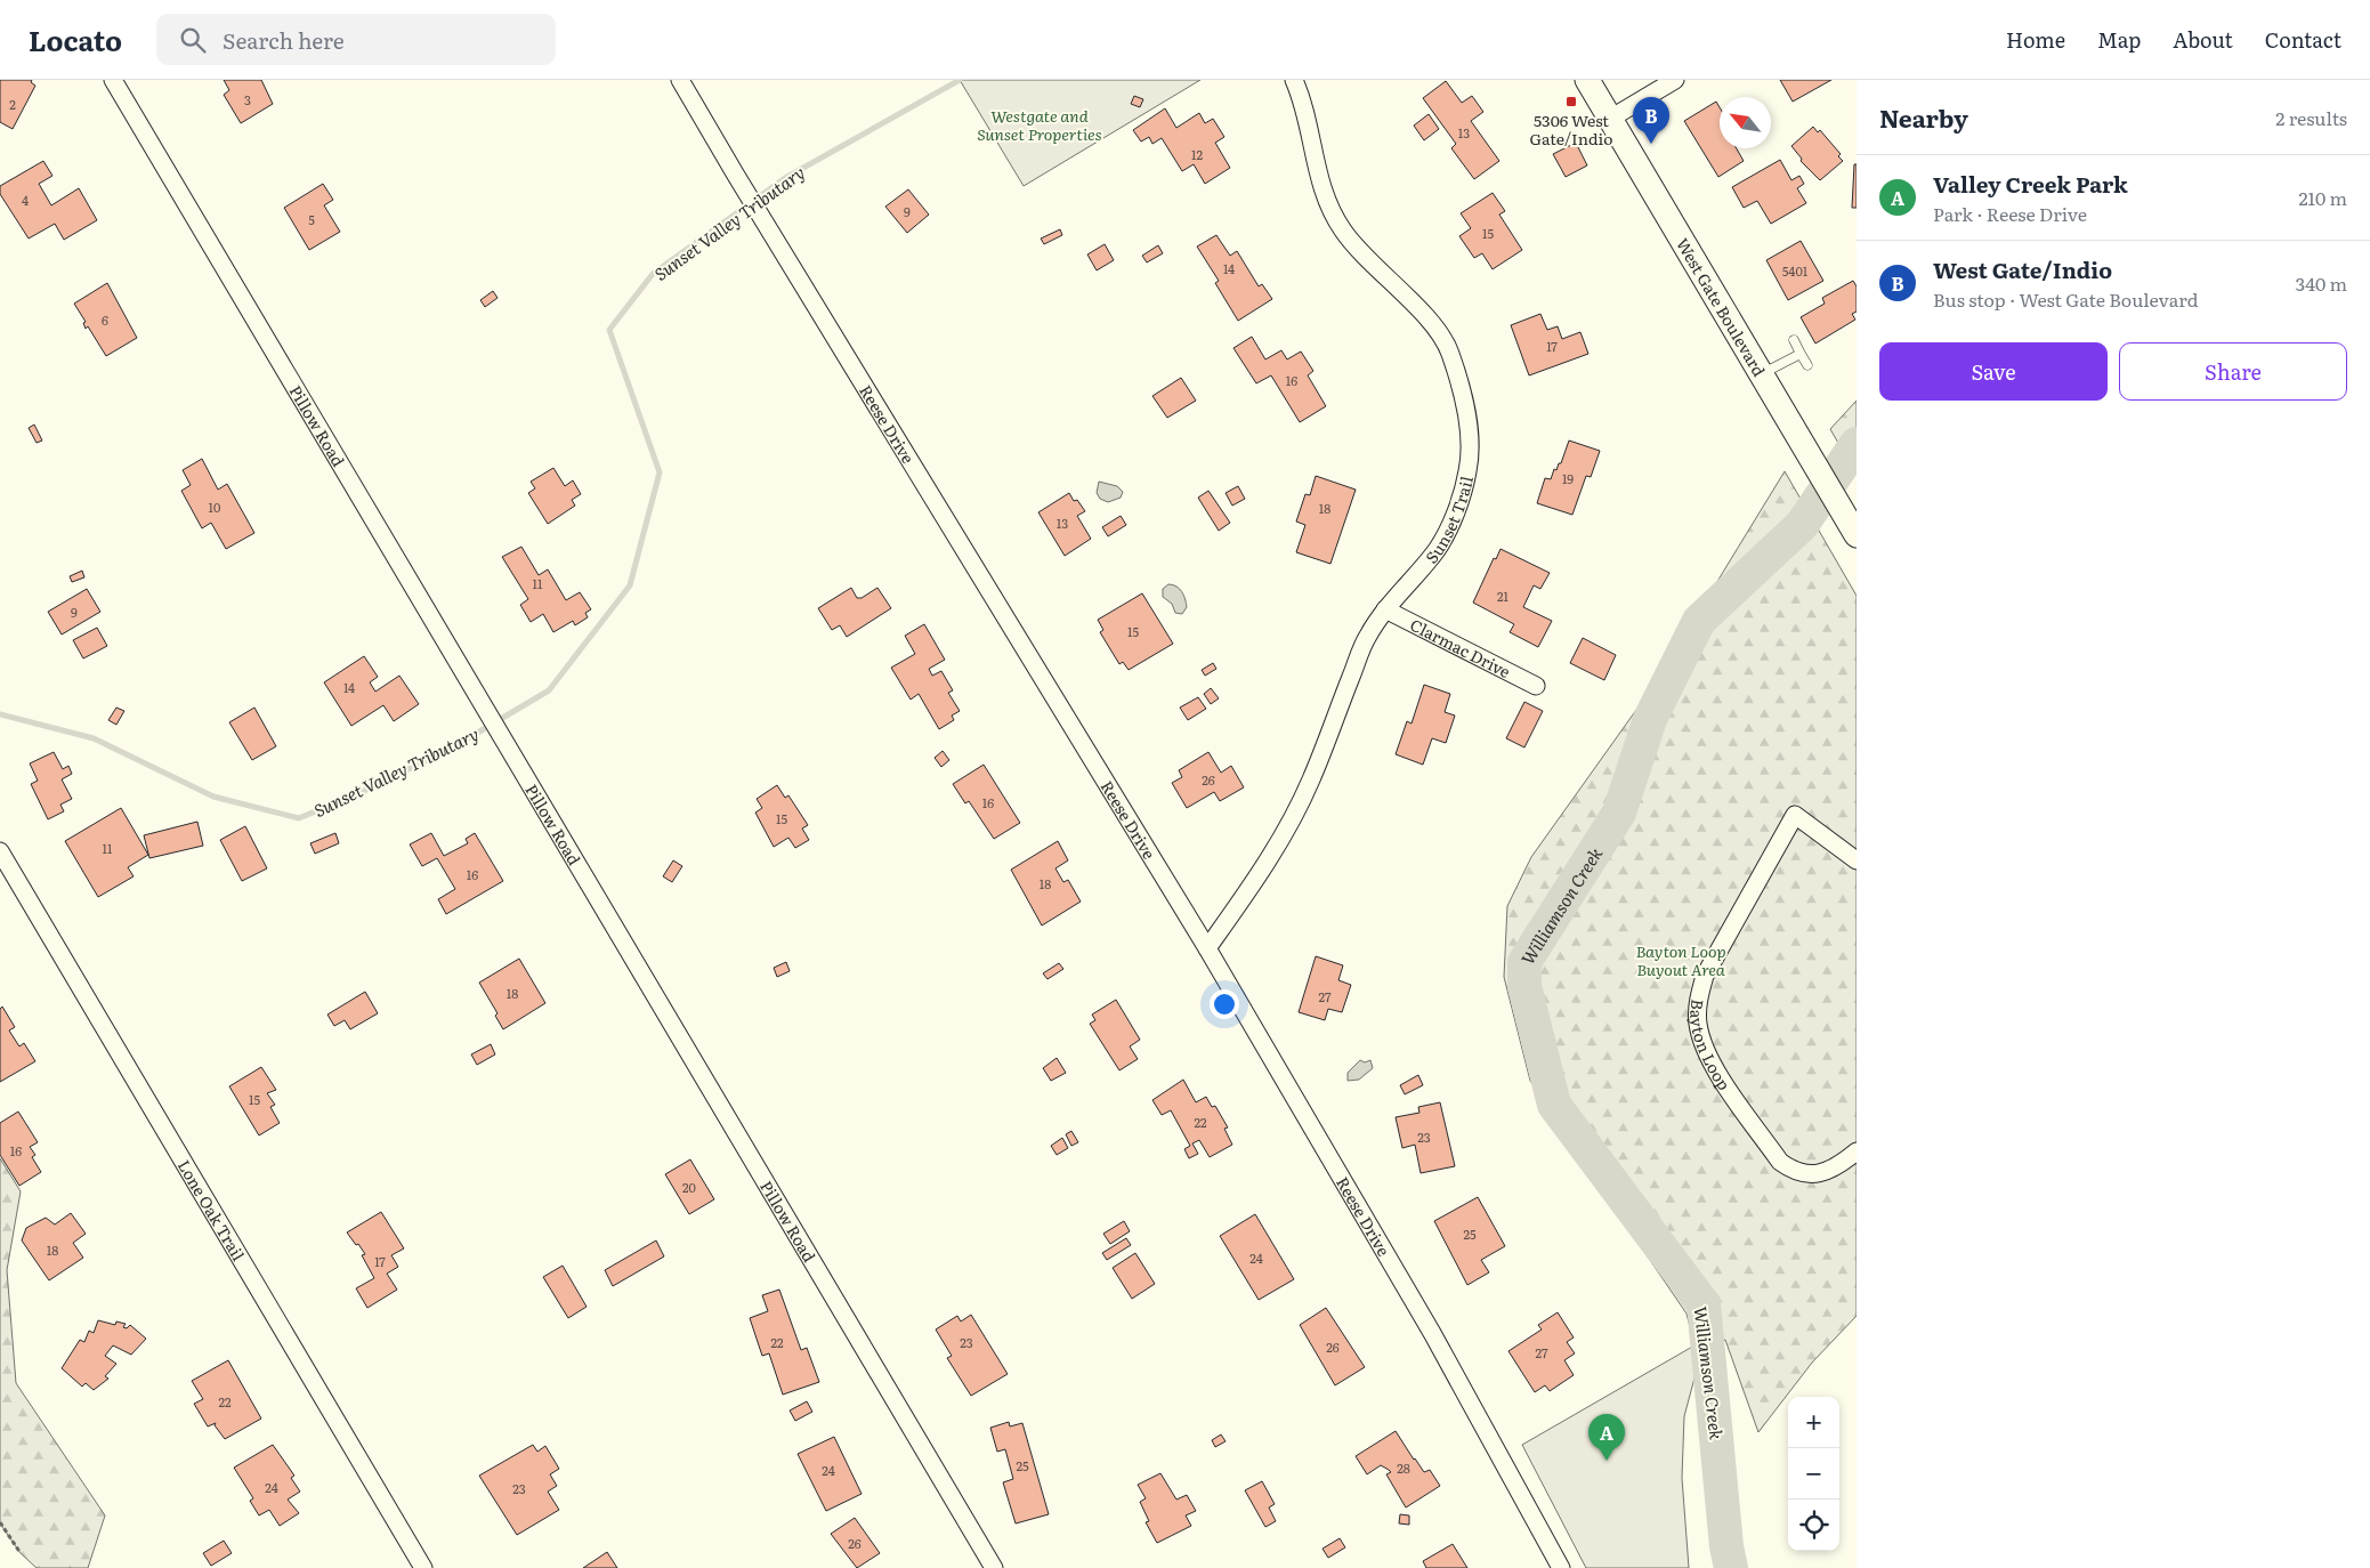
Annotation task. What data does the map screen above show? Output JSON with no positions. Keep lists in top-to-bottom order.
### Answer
{
  "streets": {
    "main road": ["West Gate Boulevard"],
    "street": [
      "Reese Drive",
      "Pillow Road",
      "Sunset Trail",
      "Clarmac Drive",
      "Bayton Loop",
      "Lone Oak Trail"
    ]
  },
  "crossings": [
    ["Reese Drive", "Sunset Trail"],
    ["Sunset Trail", "Clarmac Drive"]
  ],
  "water": ["Sunset Valley Tributary", "Williamson Creek"],
  "parks": ["Westgate and Sunset Properties", "Bayton Loop Buyout Area"],
  "places": {
    "transit": ["5306 West Gate/Indio"]
  },
  "house_numbers": [
    "3",
    "2",
    "13",
    "12",
    "4",
    "9",
    "5",
    "15",
    "14",
    "5401",
    "6",
    "17",
    "16",
    "19",
    "10",
    "18",
    "13",
    "11",
    "21",
    "9",
    "15",
    "14",
    "26",
    "16",
    "15",
    "11",
    "16",
    "18",
    "18",
    "27",
    "15",
    "22",
    "23",
    "16",
    "20",
    "25",
    "18",
    "24",
    "17",
    "22",
    "23",
    "26",
    "27",
    "22",
    "25",
    "28",
    "24",
    "24",
    "23",
    "26"
  ],
  "north": "top left",
  "page": {
    "header": "Locato",
    "search": "Search here",
    "nav": [
      "Home",
      "Map",
      "About",
      "Contact"
    ],
    "heading": ["Nearby", "2 results"],
    "pins": ["B", "A"],
    "list": [
      {
        "mark": "A",
        "name": "Valley Creek Park",
        "note": "Park · Reese Drive",
        "value": "210 m"
      },
      {
        "mark": "B",
        "name": "West Gate/Indio",
        "note": "Bus stop · West Gate Boulevard",
        "value": "340 m"
      }
    ],
    "buttons": ["Save", "Share"],
    "map_buttons": ["+", "−"]
  }
}
